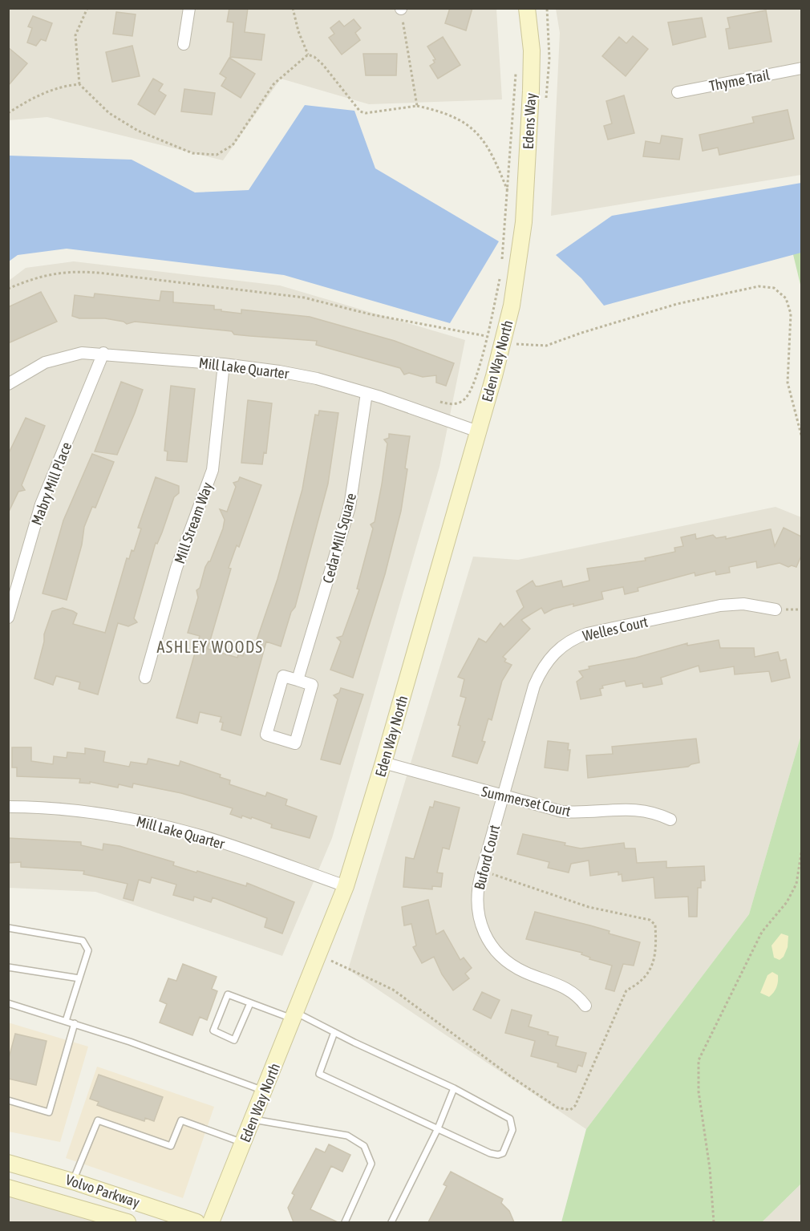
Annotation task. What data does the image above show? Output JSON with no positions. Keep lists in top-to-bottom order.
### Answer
{
  "streets": {
    "street": [
      "Thyme Trail",
      "Edens Way",
      "Eden Way North",
      "Mill Lake Quarter",
      "Mabry Mill Place",
      "Mill Stream Way",
      "Cedar Mill Square",
      "Welles Court",
      "Summerset Court",
      "Buford Court",
      "Volvo Parkway"
    ]
  },
  "crossings": [
    ["Edens Way", "Eden Way North"],
    ["Eden Way North", "Mill Lake Quarter"],
    ["Eden Way North", "Summerset Court"],
    ["Mill Lake Quarter", "Mabry Mill Place"],
    ["Mill Lake Quarter", "Mill Stream Way"],
    ["Mill Lake Quarter", "Cedar Mill Square"],
    ["Welles Court", "Summerset Court"],
    ["Welles Court", "Buford Court"],
    ["Summerset Court", "Buford Court"]
  ],
  "districts": ["ASHLEY WOODS"]
}
